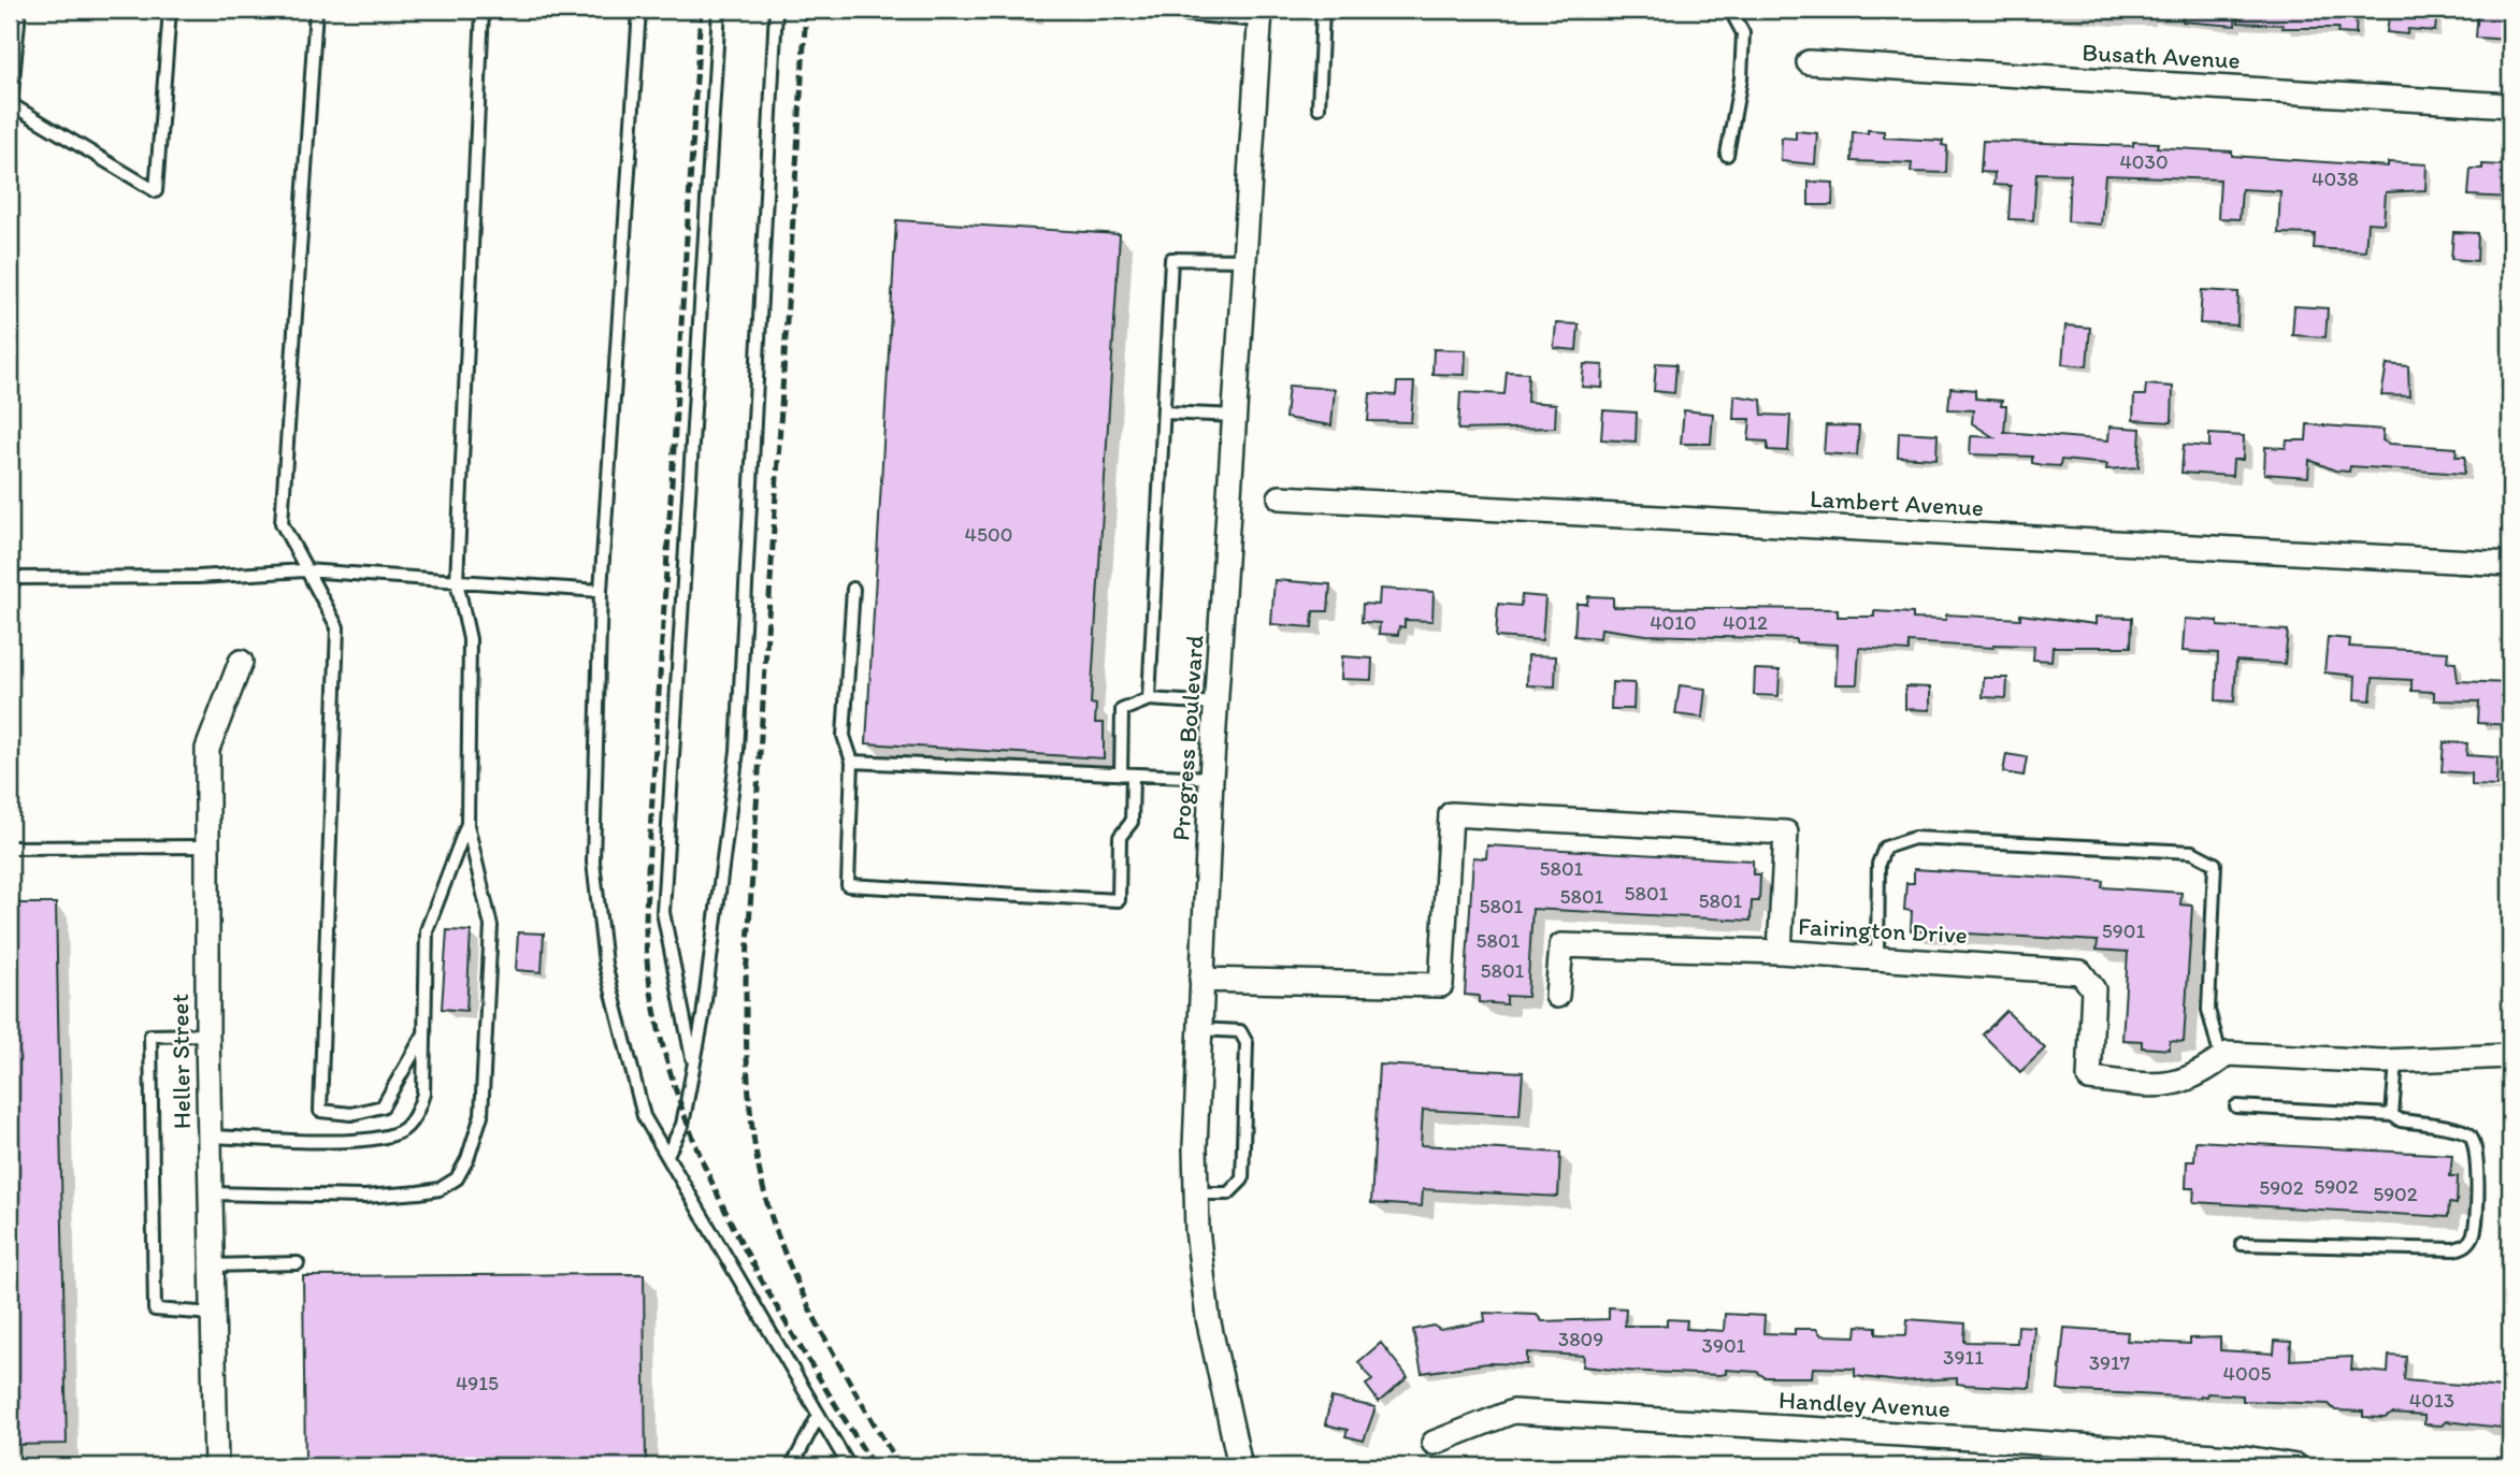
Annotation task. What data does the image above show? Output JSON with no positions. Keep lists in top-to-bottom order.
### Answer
{
  "streets": {
    "street": [
      "Busath Avenue",
      "Lambert Avenue",
      "Progress Boulevard",
      "Fairington Drive",
      "Heller Street",
      "Handley Avenue"
    ]
  },
  "crossings": [
    ["Progress Boulevard", "Fairington Drive"]
  ],
  "house_numbers": [
    "4030",
    "4038",
    "4500",
    "4010",
    "4012",
    "5801",
    "5801",
    "5801",
    "5801",
    "5801",
    "5901",
    "5801",
    "5801",
    "5902",
    "5902",
    "5902",
    "3809",
    "3901",
    "3911",
    "3917",
    "4005",
    "4915",
    "4013"
  ]
}
